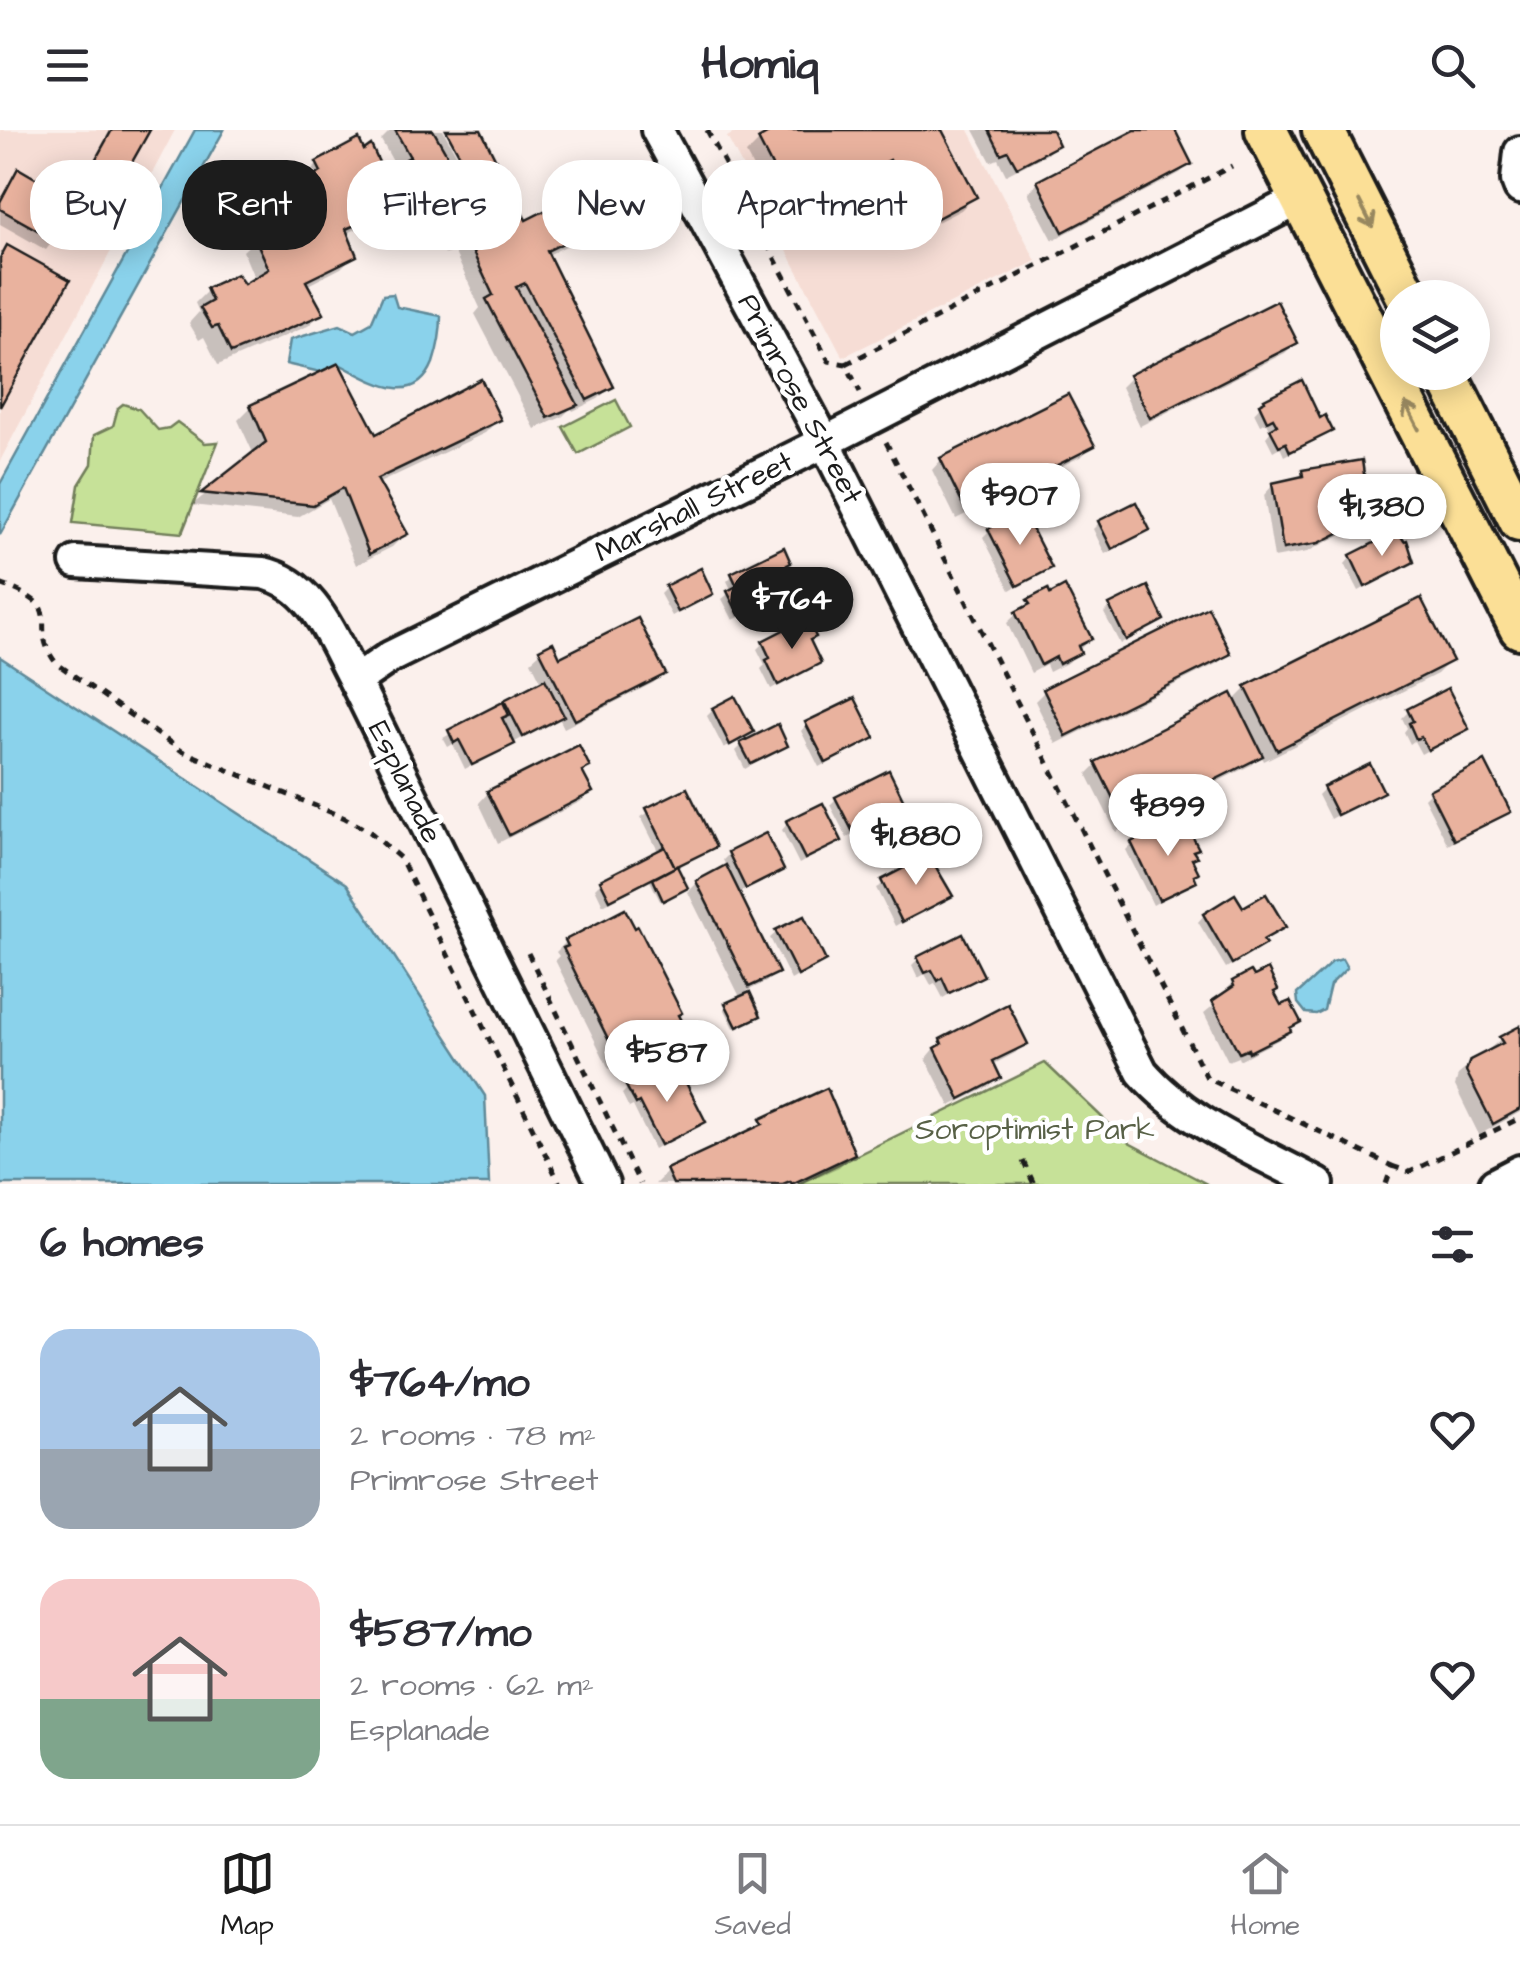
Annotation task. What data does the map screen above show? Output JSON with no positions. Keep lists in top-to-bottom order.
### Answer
{
  "streets": {
    "street": ["Primrose Street", "Marshall Street", "Esplanade"]
  },
  "crossings": [
    ["Primrose Street", "Marshall Street"],
    ["Marshall Street", "Esplanade"]
  ],
  "parks": ["Soroptimist Park"],
  "page": {
    "header": "Homiq",
    "chip": [
      "Buy",
      "Rent",
      "Filters",
      "New",
      "Apartment"
    ],
    "price": [
      "$907",
      "$1,380",
      "$764",
      "$899",
      "$1,880",
      "$587"
    ],
    "heading": "6 homes",
    "list": [
      {
        "name": "$764/mo",
        "note": "2 rooms · 78 m² · Primrose Street"
      },
      {
        "name": "$587/mo",
        "note": "2 rooms · 62 m² · Esplanade"
      }
    ],
    "tabs": ["Map", "Saved", "Home"]
  }
}
